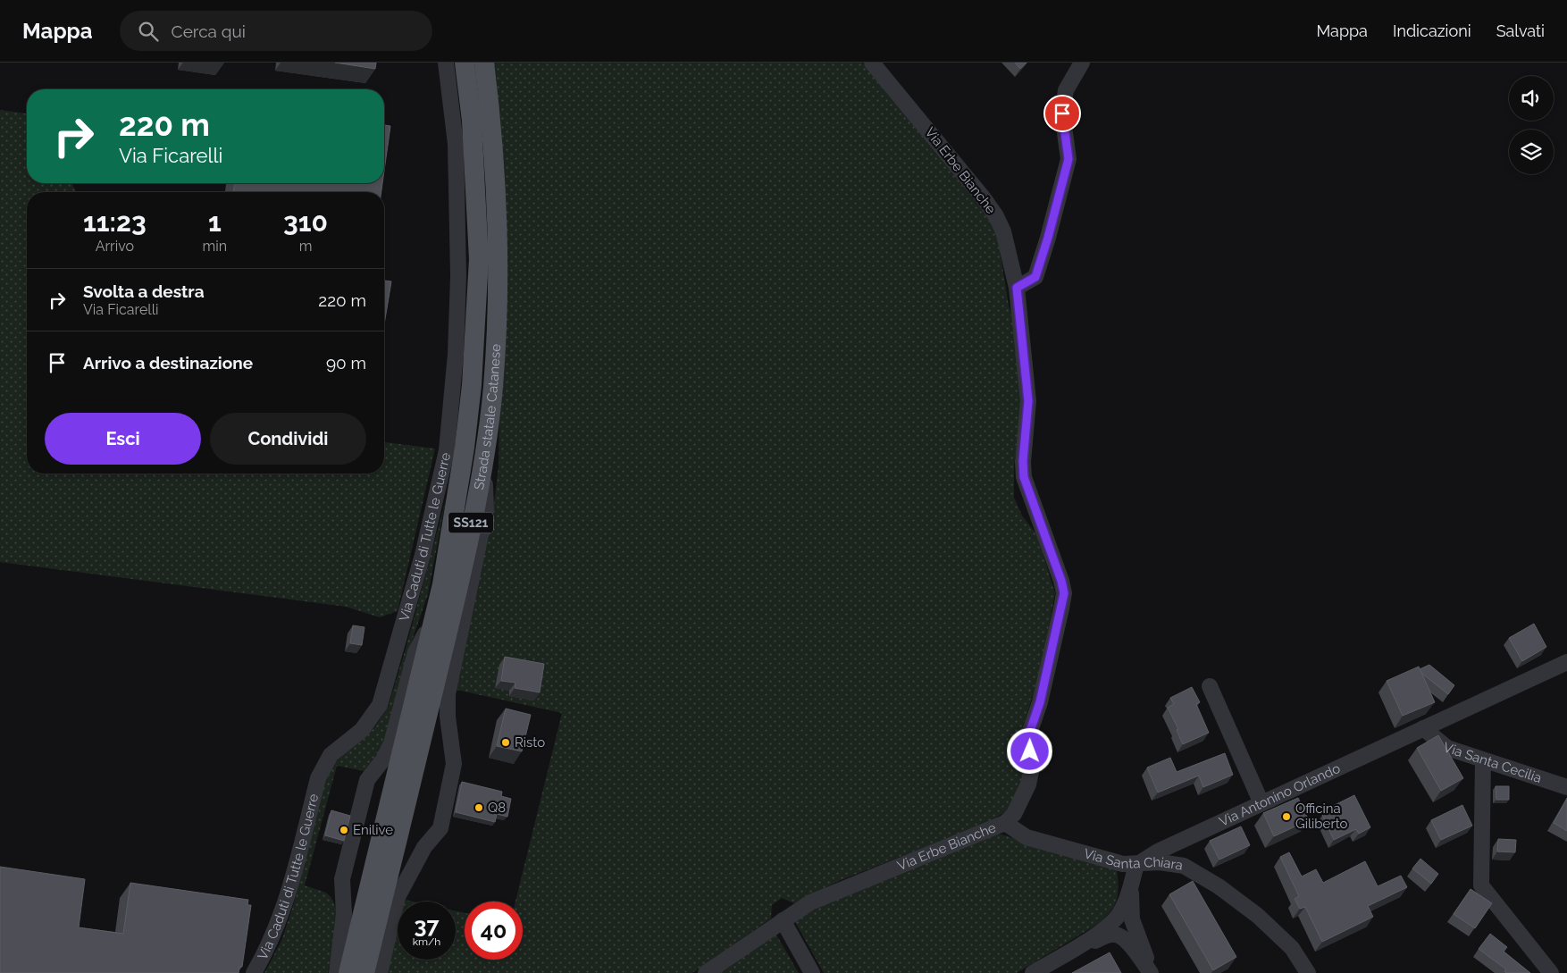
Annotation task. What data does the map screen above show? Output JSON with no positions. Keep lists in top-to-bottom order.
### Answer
{
  "streets": {
    "main road": ["Strada statale Catanese", "SS121"],
    "street": [
      "Via Erbe Bianche",
      "Via Caduti di Tutte le Guerre",
      "Via Santa Cecilia",
      "Via Antonino Orlando",
      "Via Santa Chiara"
    ]
  },
  "crossings": [
    ["Via Erbe Bianche", "Via Santa Chiara"],
    ["Via Santa Cecilia", "Via Antonino Orlando"],
    ["Via Antonino Orlando", "Via Santa Chiara"]
  ],
  "places": [
    "Risto",
    "Q8",
    "Officina Giliberto",
    "Enilive"
  ],
  "page": {
    "header": "Mappa",
    "search": "Cerca qui",
    "nav": ["Mappa", "Indicazioni", "Salvati"],
    "turn": ["220 m", "Via Ficarelli"],
    "eta": [
      "11:23",
      "Arrivo",
      "1",
      "min",
      "310",
      "m"
    ],
    "list": [
      {
        "name": "Svolta a destra",
        "note": "Via Ficarelli",
        "value": "220 m"
      },
      {
        "name": "Arrivo a destinazione",
        "value": "90 m"
      }
    ],
    "buttons": ["Esci", "Condividi"],
    "speed": "37 km/h",
    "limit": "40"
  }
}
